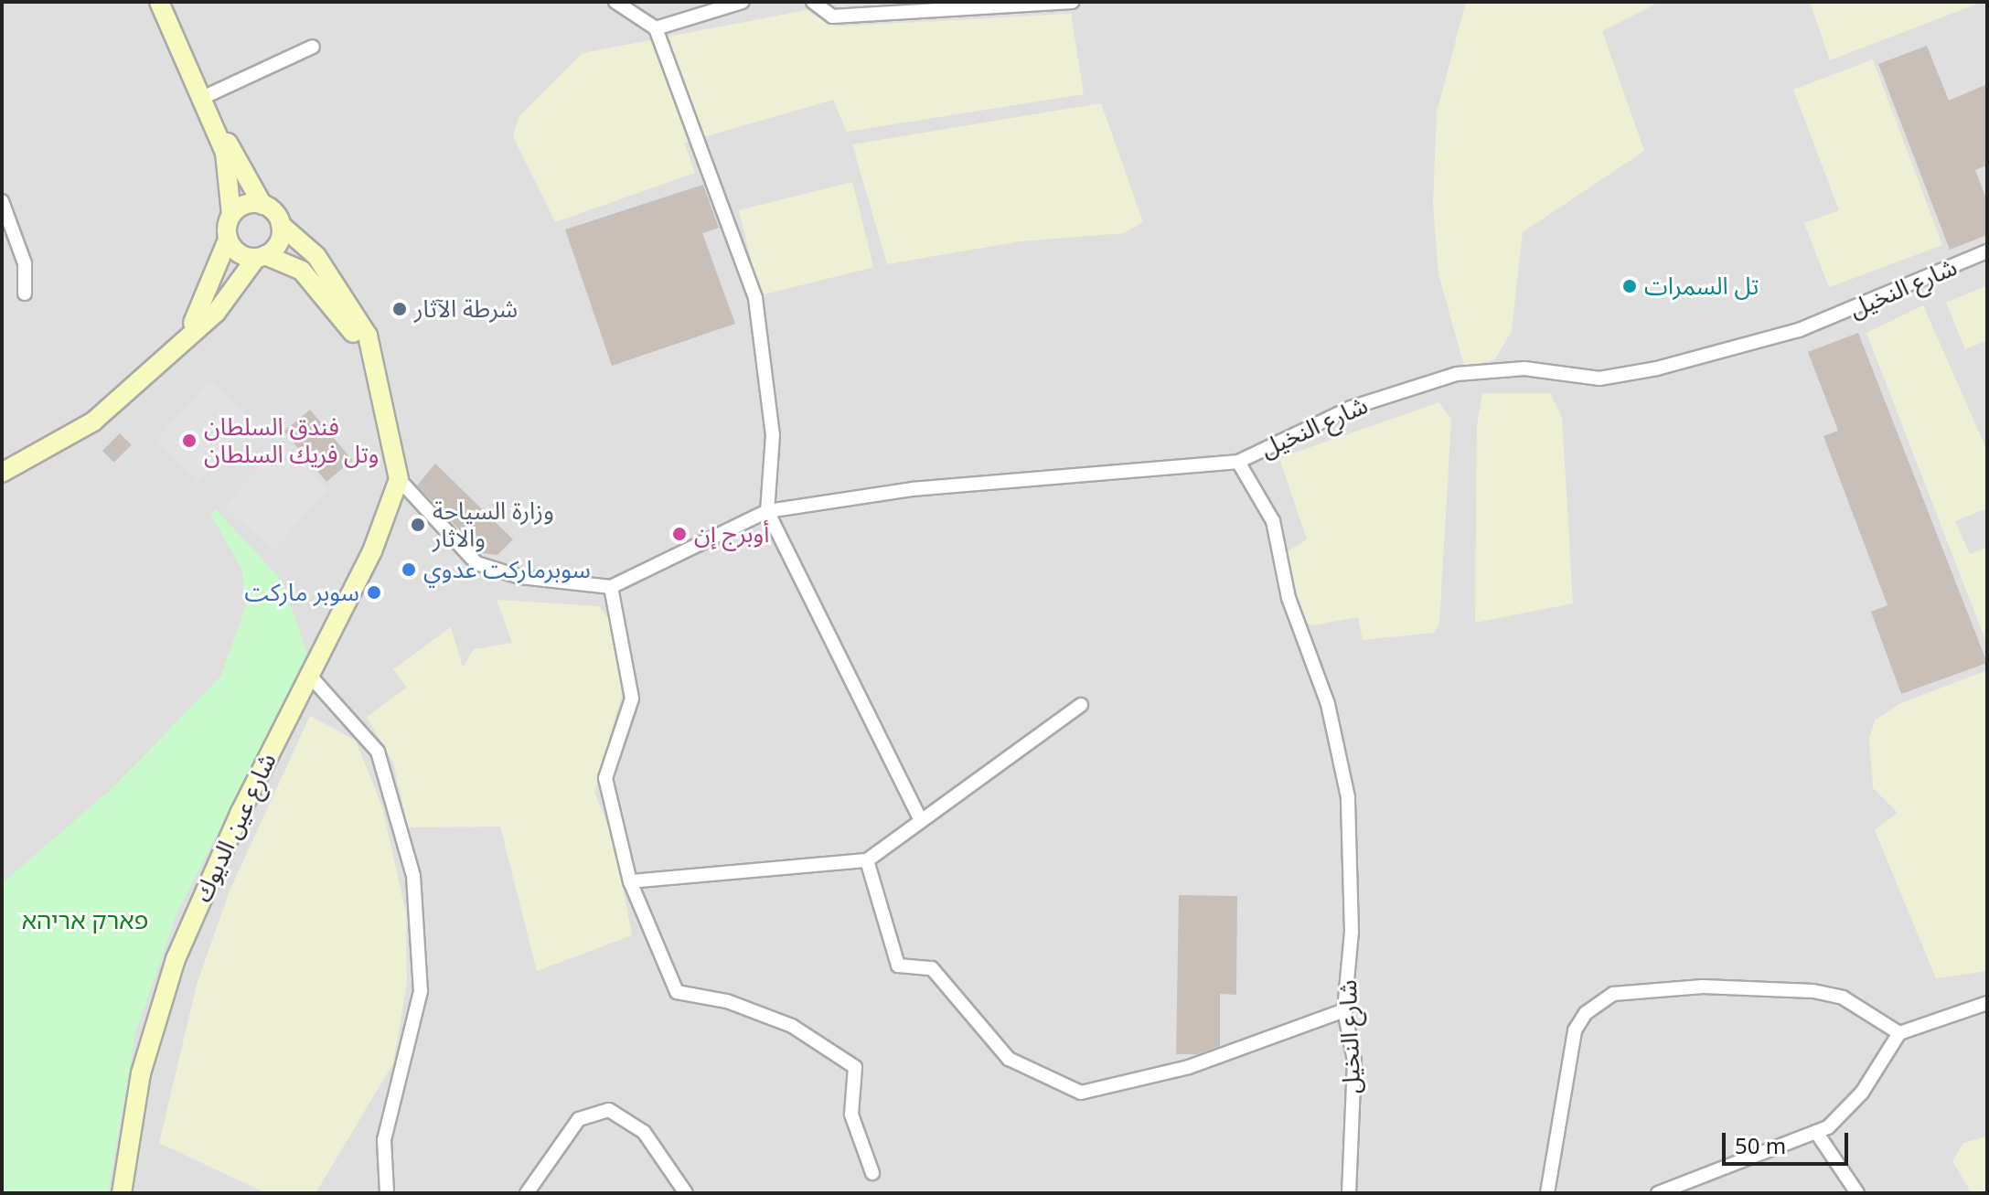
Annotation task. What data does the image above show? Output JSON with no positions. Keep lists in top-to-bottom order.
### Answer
{
  "streets": {
    "main road": ["شارع عين الديوك"],
    "street": ["شارع النخيل"]
  },
  "parks": ["פארק אריהא"],
  "places": [
    "تل السمرات",
    "شرطة الآثار",
    "فندق السلطان وتل فريك السلطان",
    "وزارة السياحة والاثار",
    "أوبرج إن",
    "سوبرماركت عدوي",
    "سوبر ماركت"
  ],
  "scale_bar": "50 m"
}
